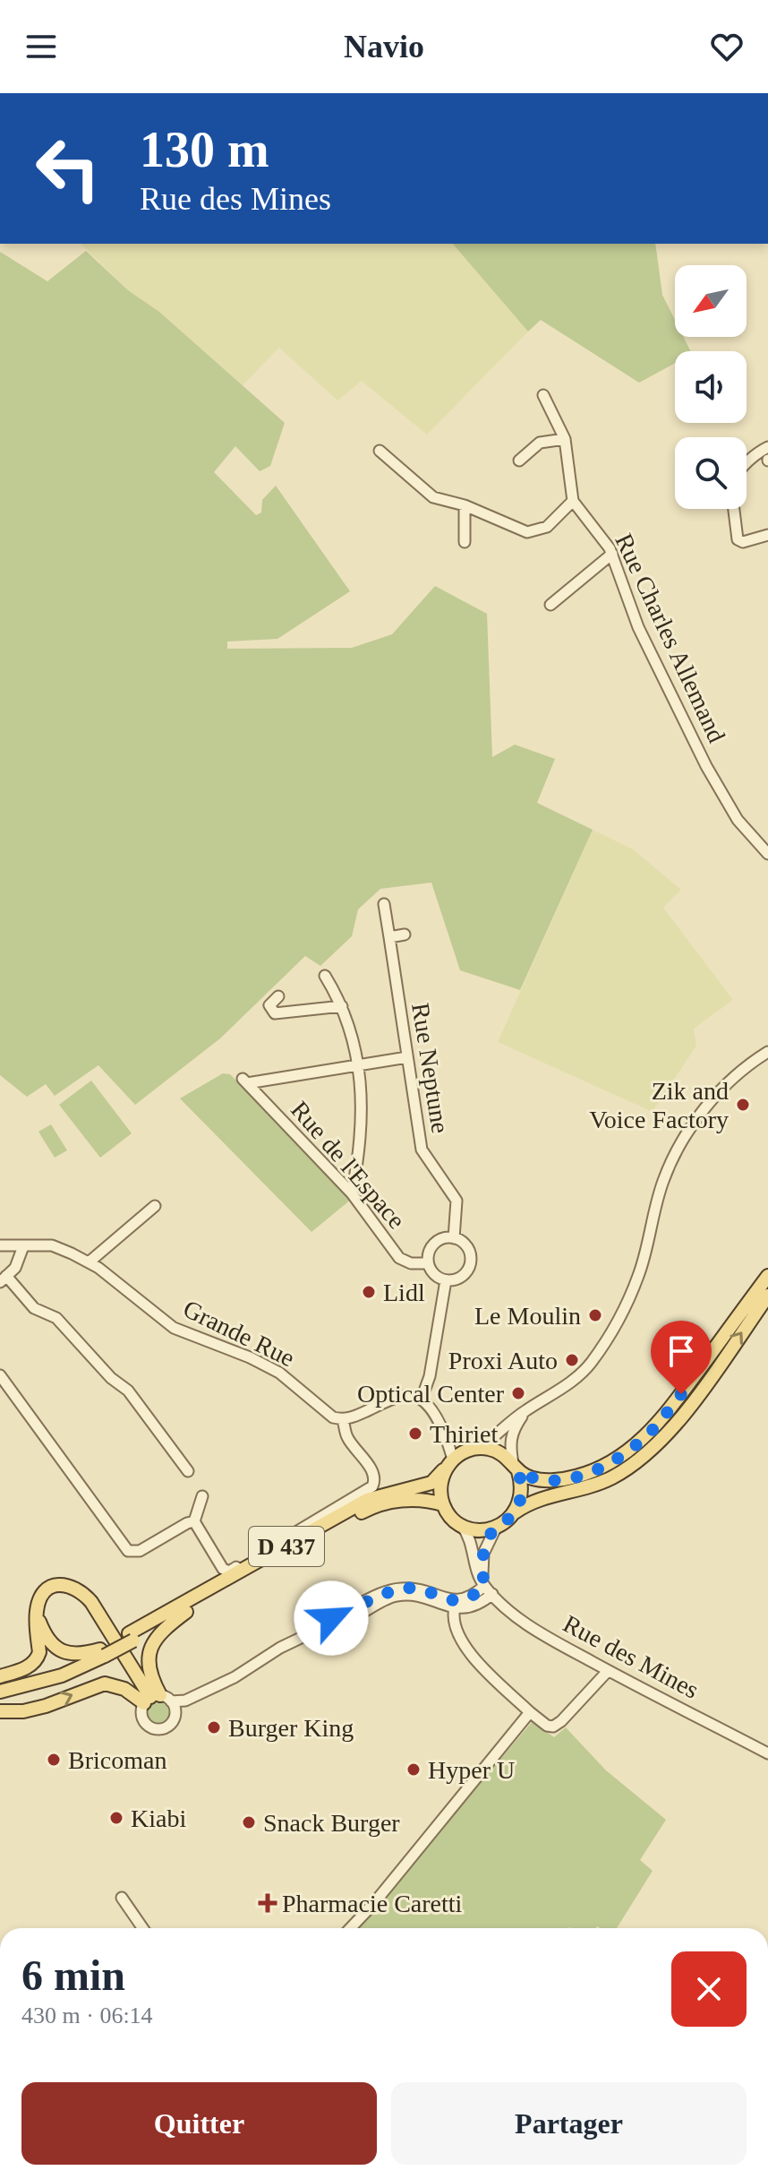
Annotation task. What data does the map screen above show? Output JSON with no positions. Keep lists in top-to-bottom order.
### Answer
{
  "streets": {
    "main road": ["D 437"],
    "street": [
      "Rue Charles Allemand",
      "Rue Neptune",
      "Rue de l'Espace",
      "Grande Rue",
      "Rue des Mines"
    ]
  },
  "crossings": [
    ["Rue Neptune", "Rue de l'Espace"],
    ["D 437", "Rue des Mines"]
  ],
  "places": {
    "other": [
      "Zik and Voice Factory",
      "Lidl",
      "Le Moulin",
      "Proxi Auto",
      "Optical Center",
      "Thiriet",
      "Burger King",
      "Bricoman",
      "Hyper U",
      "Kiabi",
      "Snack Burger"
    ],
    "health": ["Pharmacie Caretti"]
  },
  "north": "bottom left",
  "page": {
    "header": "Navio",
    "turn": ["130 m", "Rue des Mines"],
    "heading": ["6 min", "430 m · 06:14"],
    "buttons": ["Quitter", "Partager"]
  }
}
